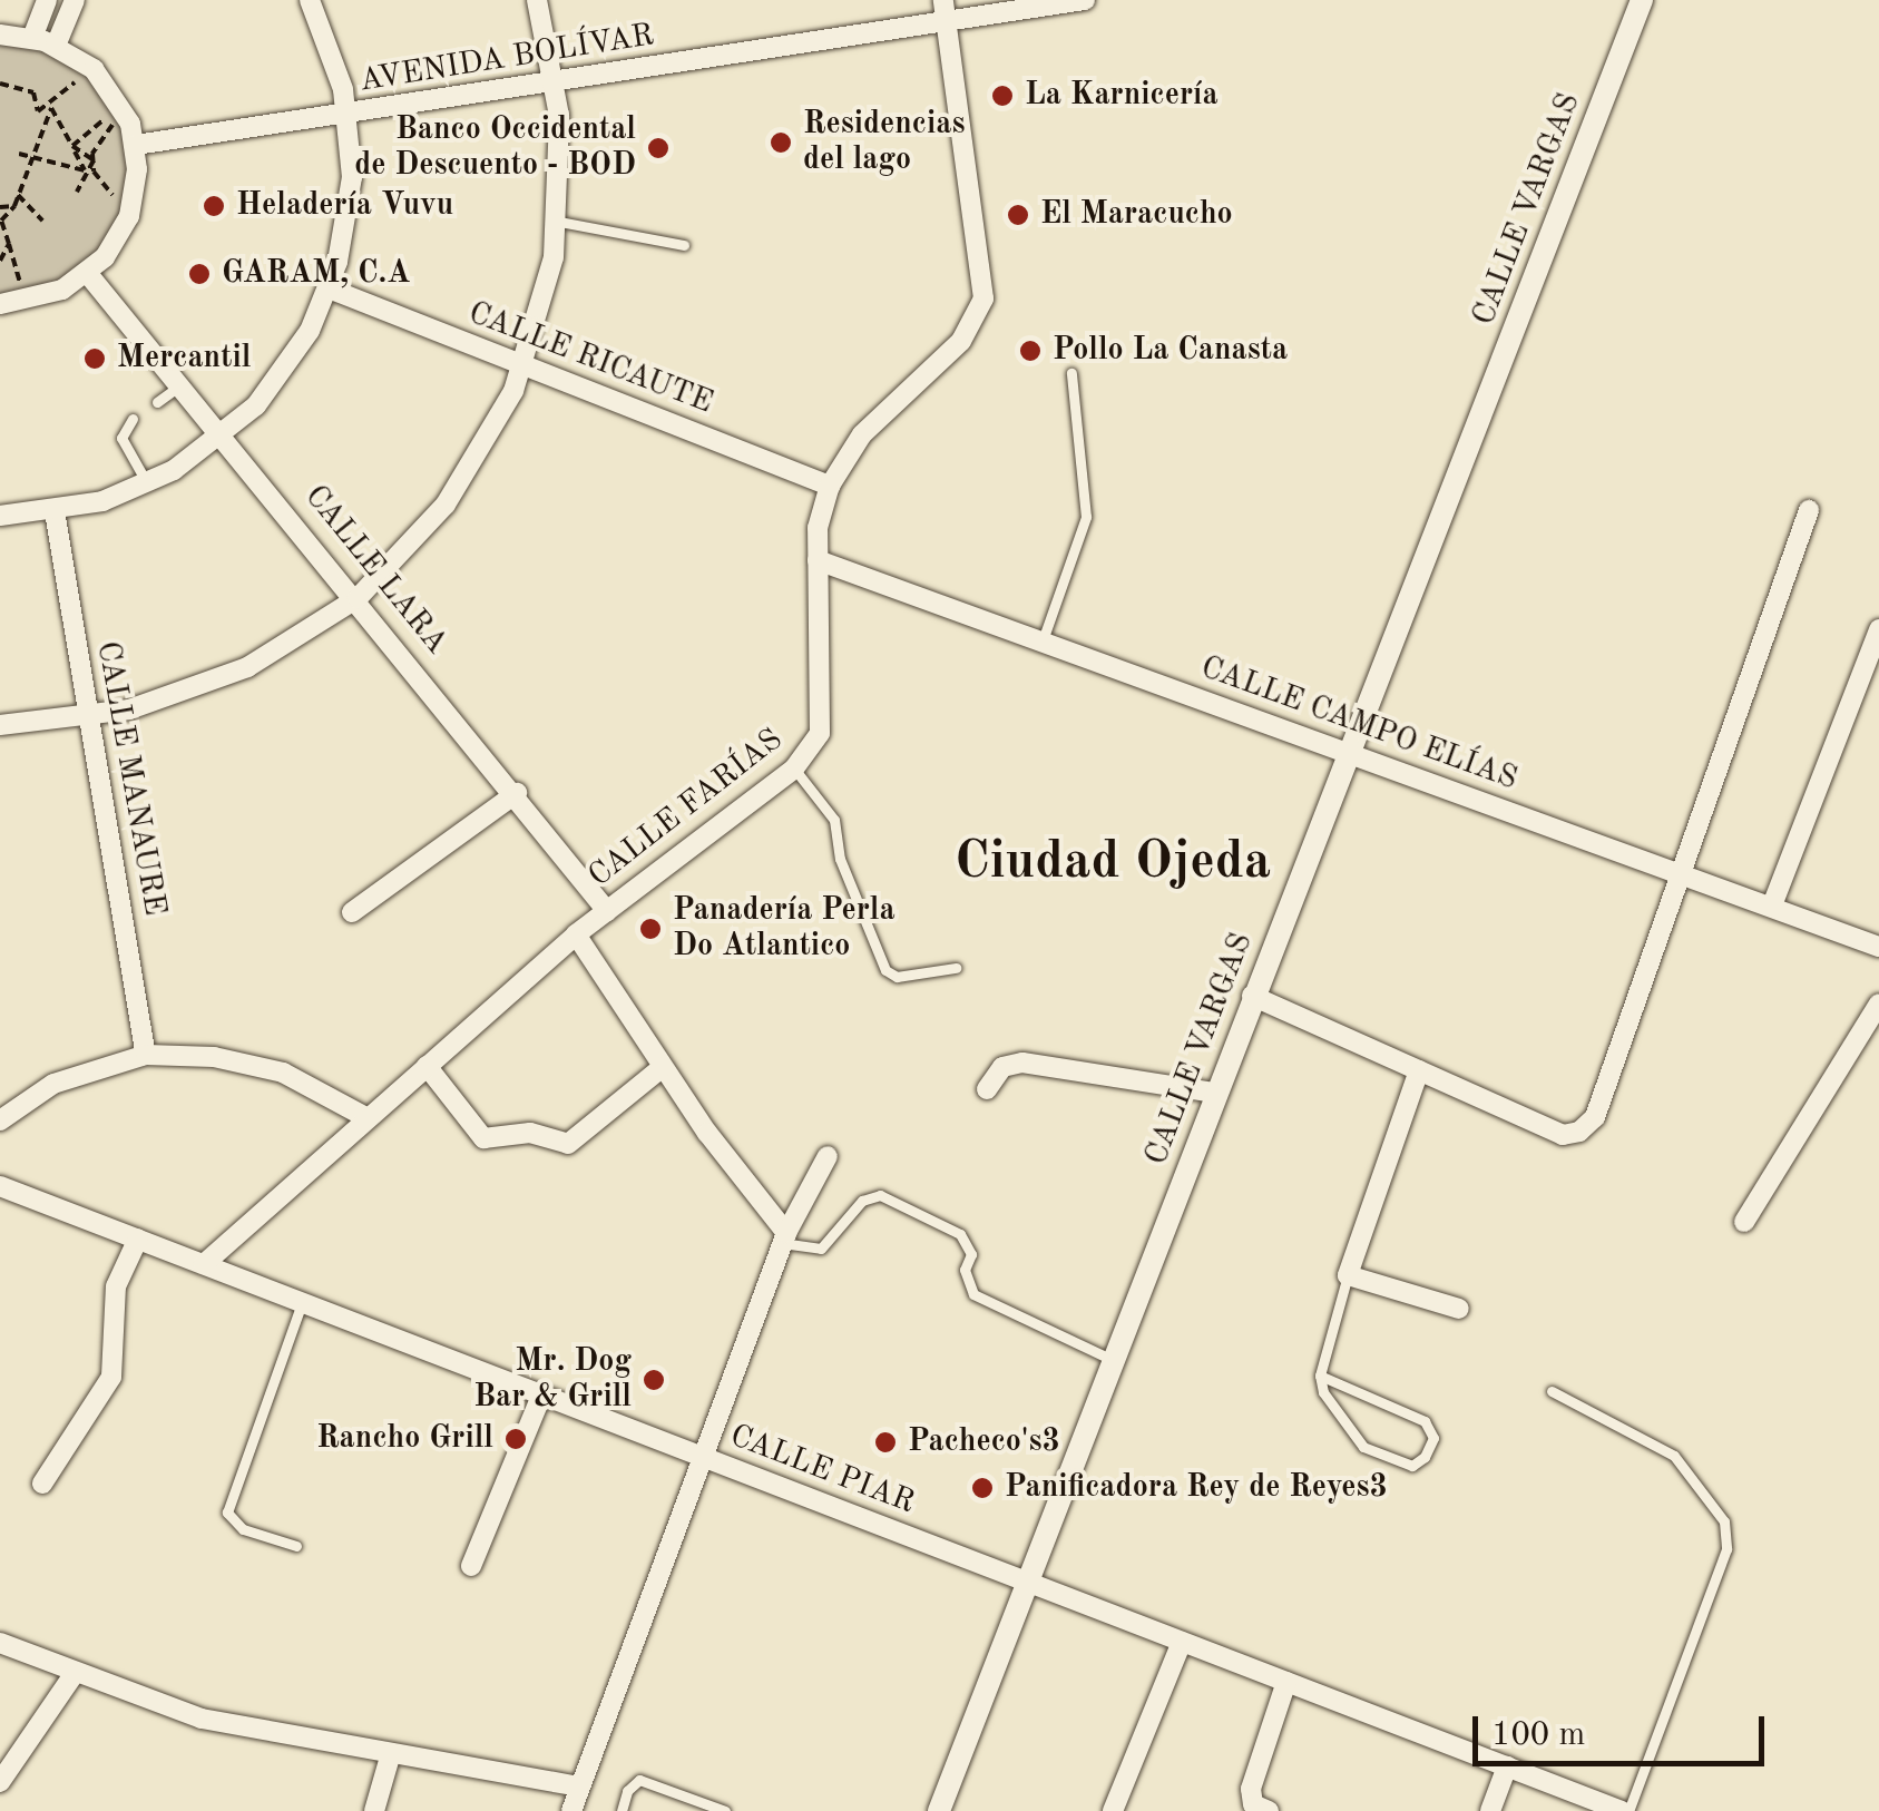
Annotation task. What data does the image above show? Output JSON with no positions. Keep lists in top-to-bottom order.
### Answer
{
  "streets": {
    "street": [
      "AVENIDA BOLÍVAR",
      "CALLE VARGAS",
      "CALLE RICAUTE",
      "CALLE LARA",
      "CALLE CAMPO ELÍAS",
      "CALLE MANAURE",
      "CALLE FARÍAS",
      "CALLE PIAR"
    ]
  },
  "crossings": [
    ["AVENIDA BOLÍVAR", "CALLE FARÍAS"],
    ["CALLE VARGAS", "CALLE CAMPO ELÍAS"],
    ["CALLE VARGAS", "CALLE PIAR"],
    ["CALLE RICAUTE", "CALLE FARÍAS"],
    ["CALLE LARA", "CALLE FARÍAS"],
    ["CALLE CAMPO ELÍAS", "CALLE FARÍAS"],
    ["CALLE FARÍAS", "CALLE PIAR"]
  ],
  "districts": ["Ciudad Ojeda"],
  "places": [
    "La Karnicería",
    "Residencias del lago",
    "Banco Occidental de Descuento - BOD",
    "Heladería Vuvu",
    "El Maracucho",
    "GARAM, C.A",
    "Pollo La Canasta",
    "Mercantil",
    "Panadería Perla Do Atlantico",
    "Mr. Dog Bar & Grill",
    "Rancho Grill",
    "Pacheco's3",
    "Panificadora Rey de Reyes3"
  ],
  "scale_bar": "100 m"
}
